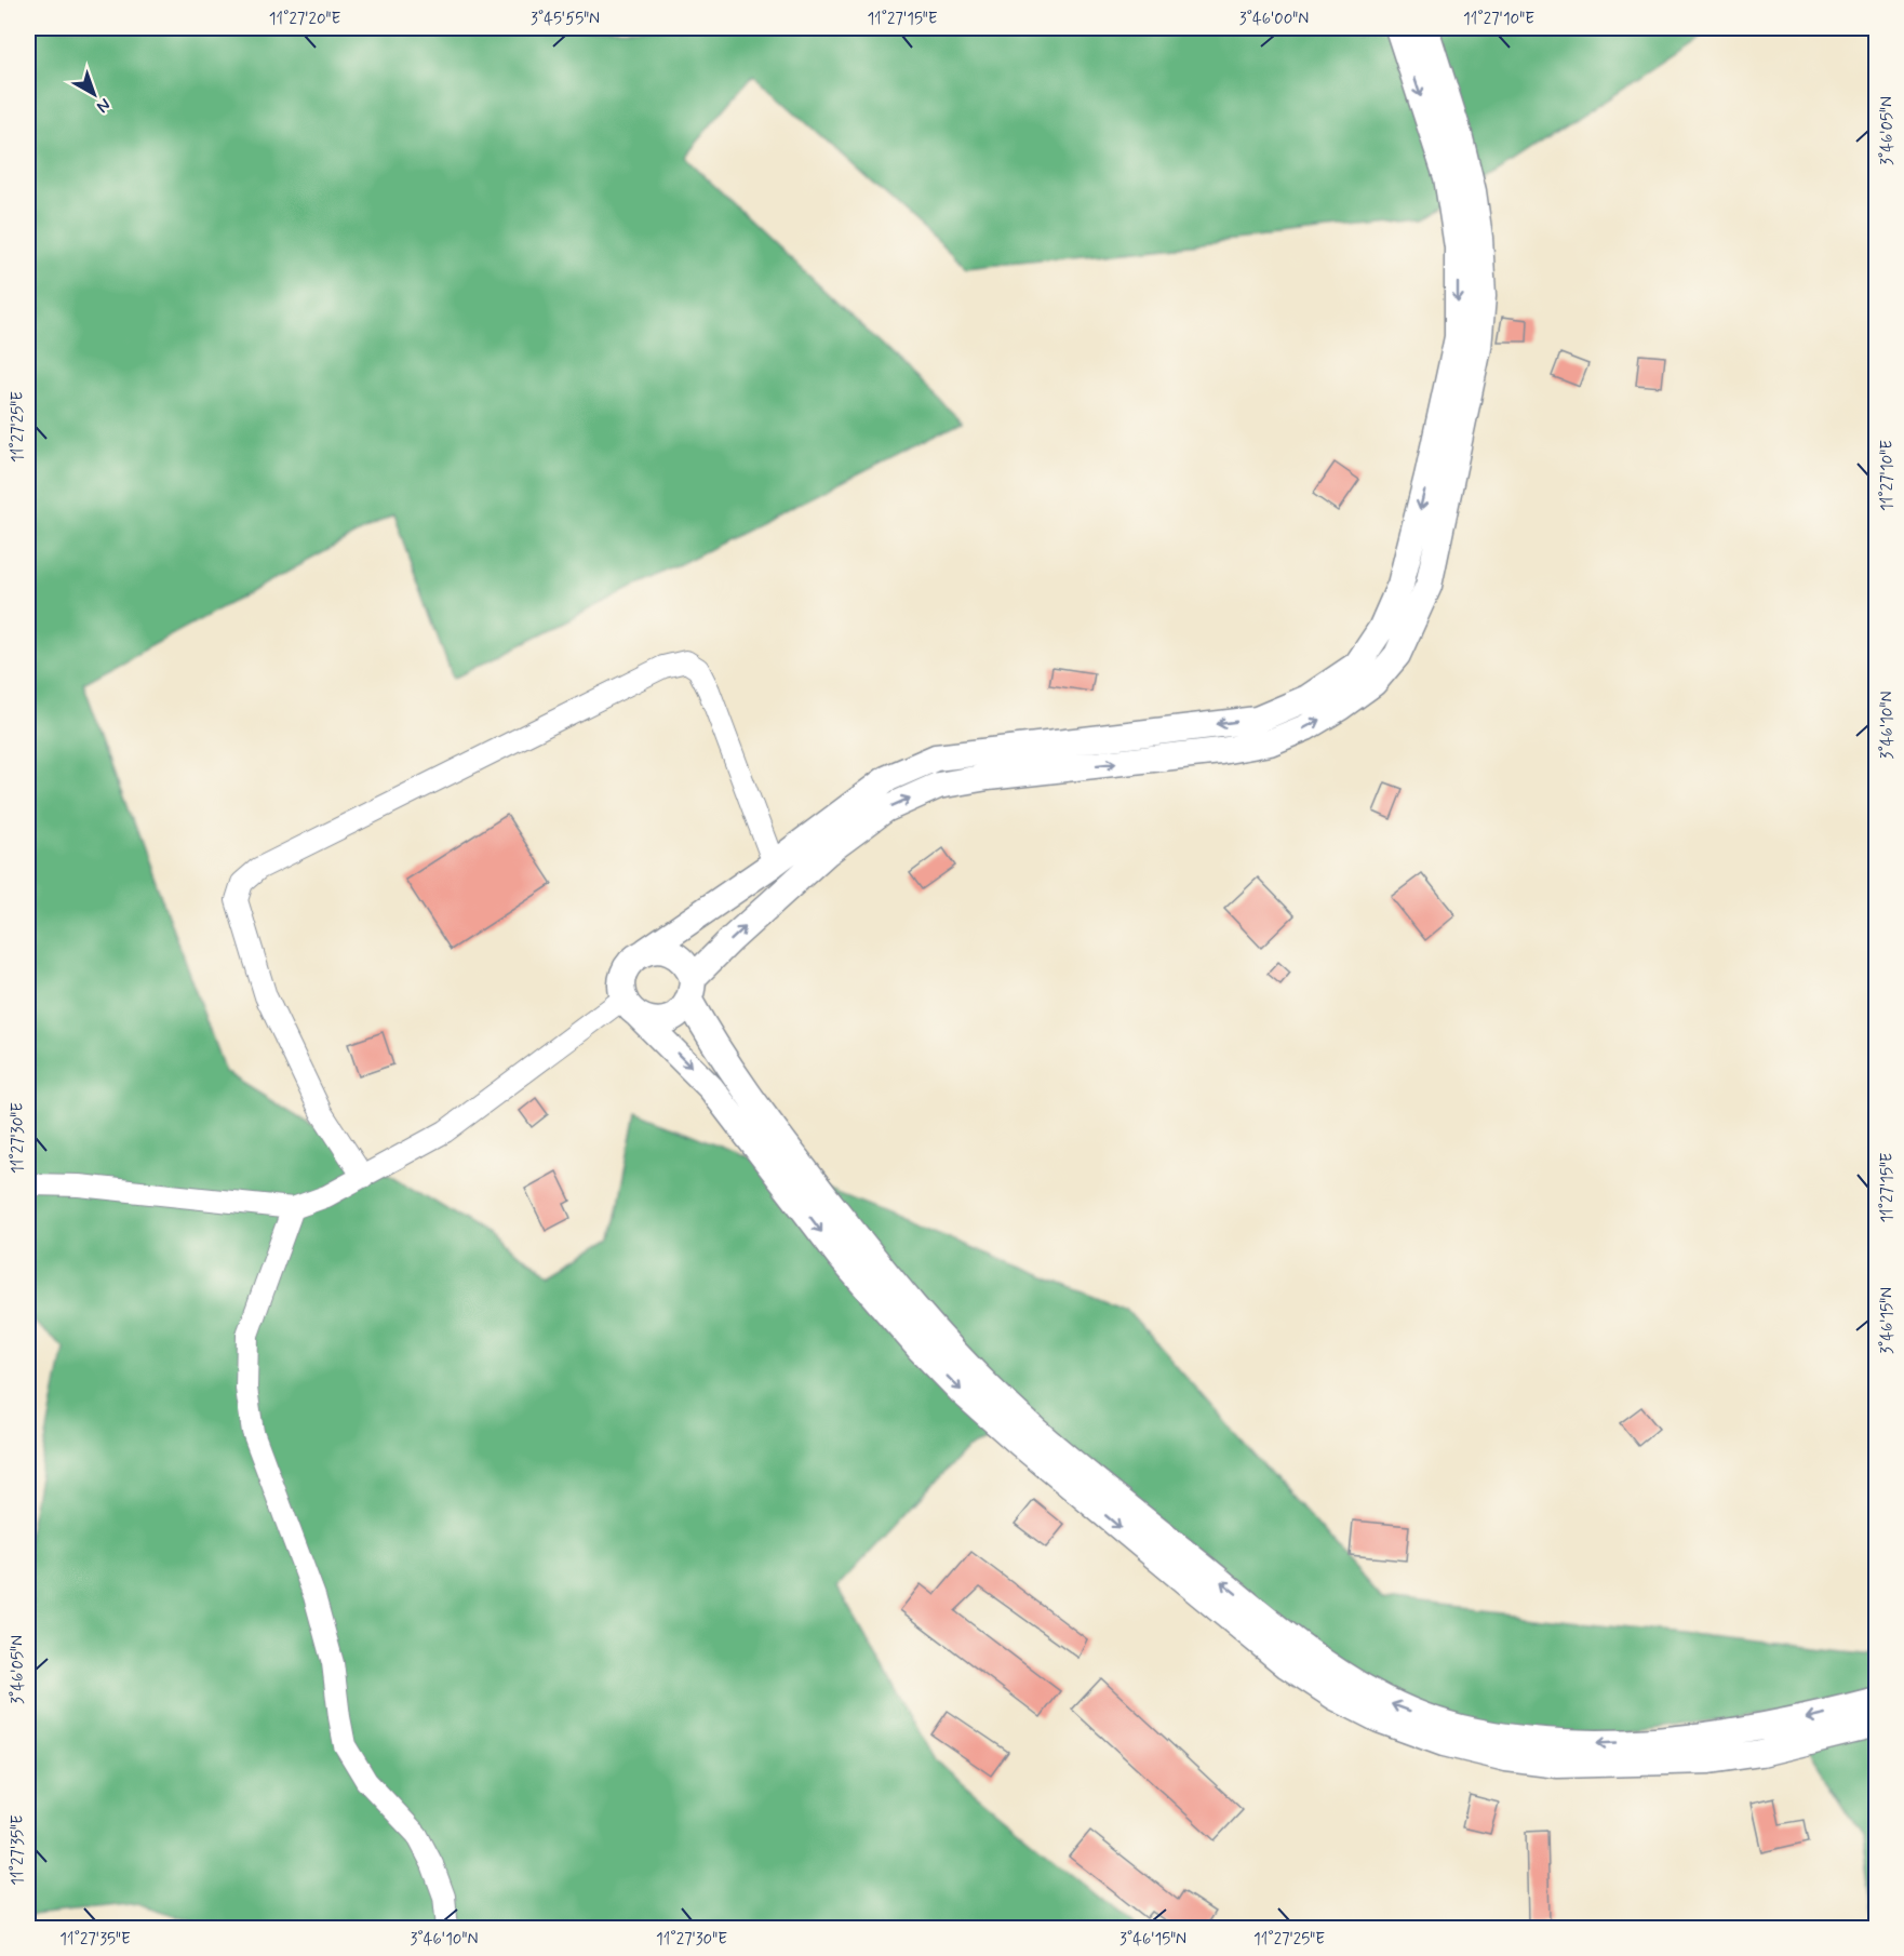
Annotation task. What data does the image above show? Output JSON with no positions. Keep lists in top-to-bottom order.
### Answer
{
  "north": "bottom right",
  "coordinates": [
    "11°27'20\"E",
    "3°45'55\"N",
    "11°27'15\"E",
    "3°46'00\"N",
    "11°27'10\"E",
    "3°46'05\"N",
    "11°27'25\"E",
    "3°46'10\"N",
    "11°27'30\"E",
    "3°46'15\"N",
    "11°27'35\"E"
  ]
}
